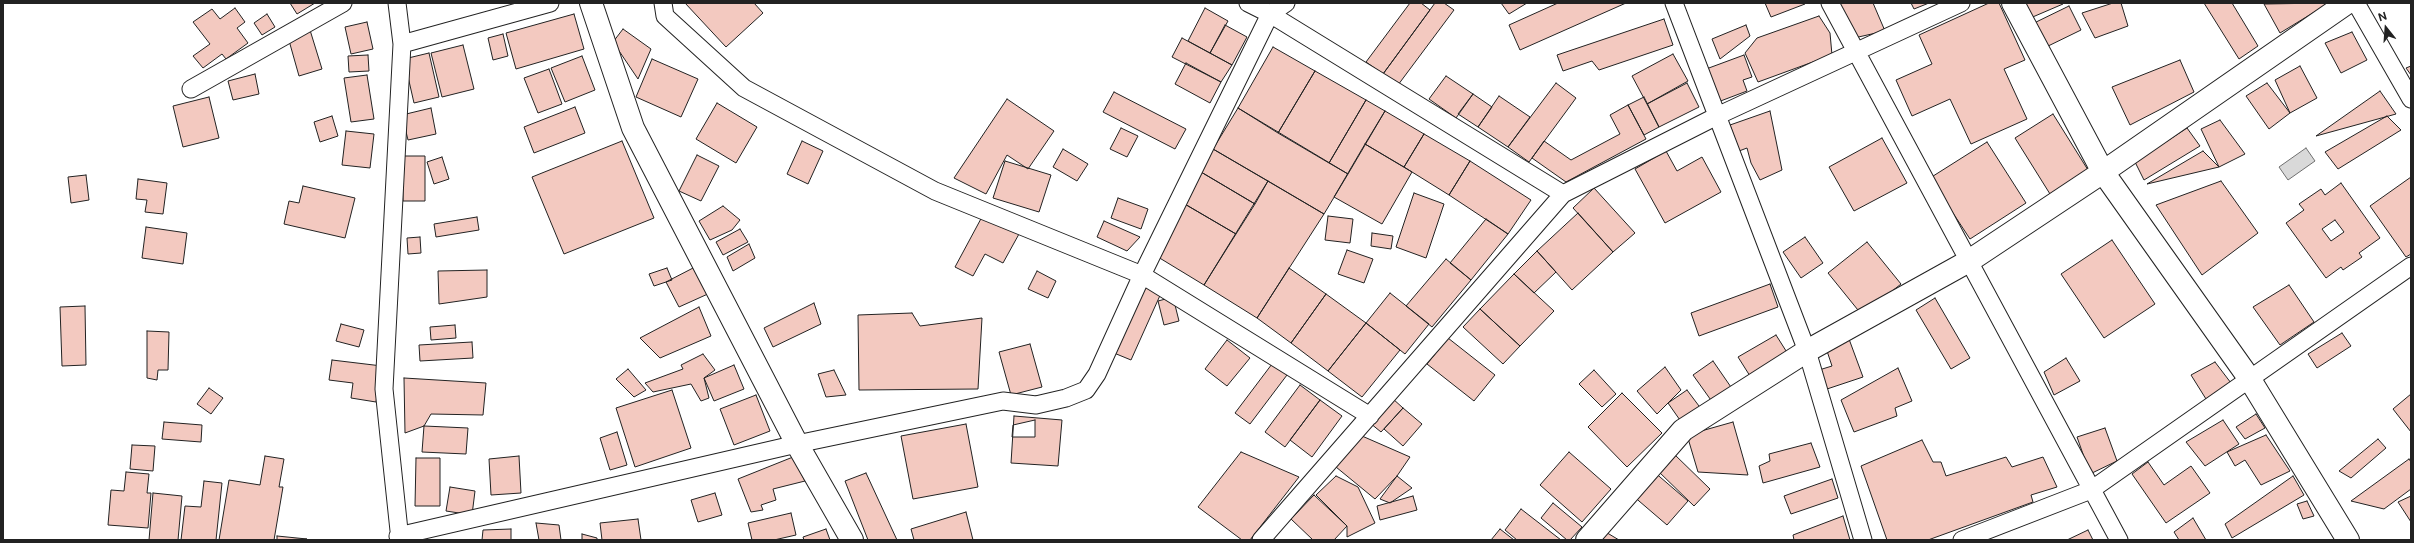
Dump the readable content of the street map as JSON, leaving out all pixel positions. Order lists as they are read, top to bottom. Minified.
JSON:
{"north":"top"}
